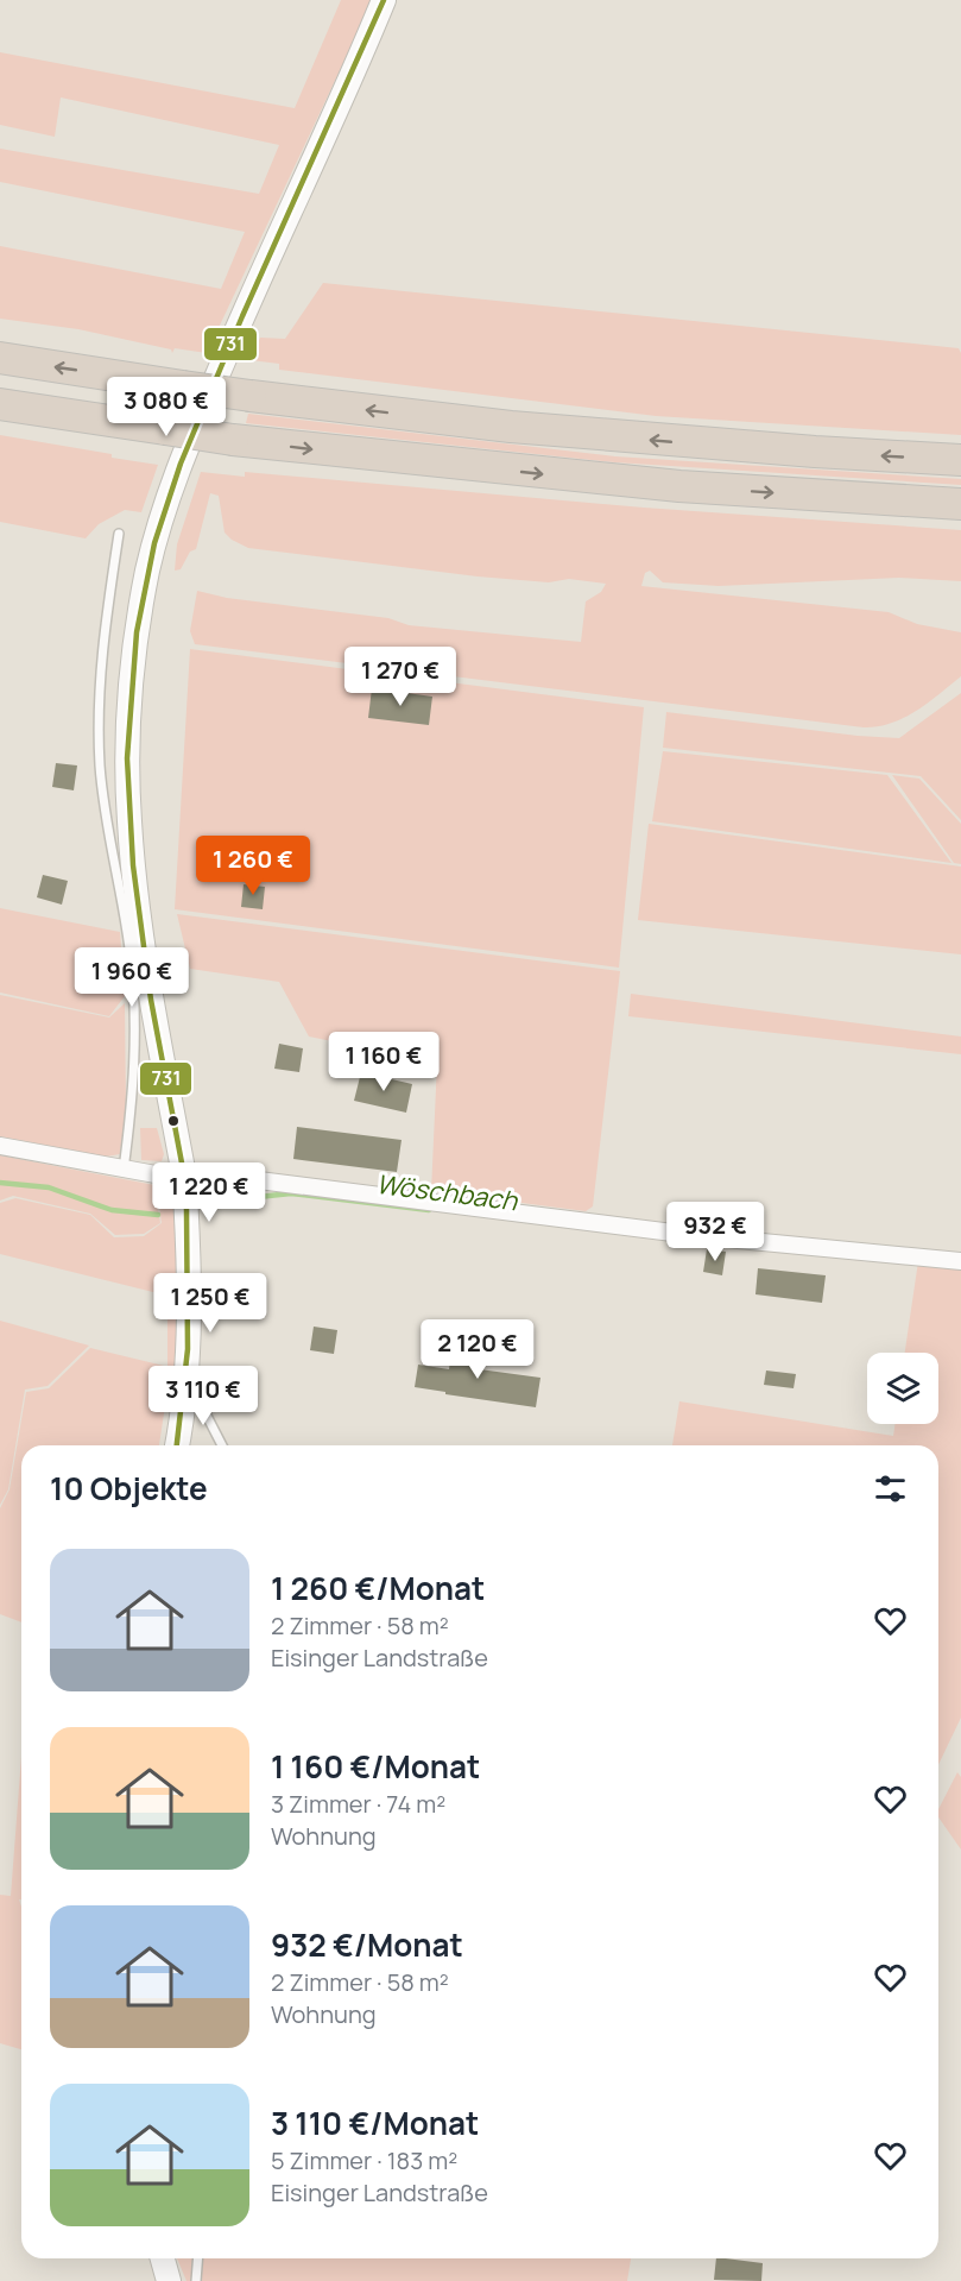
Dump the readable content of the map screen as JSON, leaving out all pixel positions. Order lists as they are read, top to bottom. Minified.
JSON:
{"water":["Wöschbach"],"lines":["transit line 731"],"page":{"price":["3 080 €","1 270 €","1 260 €","1 960 €","1 160 €","1 220 €","932 €","1 250 €","2 120 €","3 110 €"],"heading":"10 Objekte","list":[{"name":"1 260 €/Monat","note":"2 Zimmer · 58 m² · Eisinger Landstraße"},{"name":"1 160 €/Monat","note":"3 Zimmer · 74 m² · Wohnung"},{"name":"932 €/Monat","note":"2 Zimmer · 58 m² · Wohnung"},{"name":"3 110 €/Monat","note":"5 Zimmer · 183 m² · Eisinger Landstraße"}]}}
